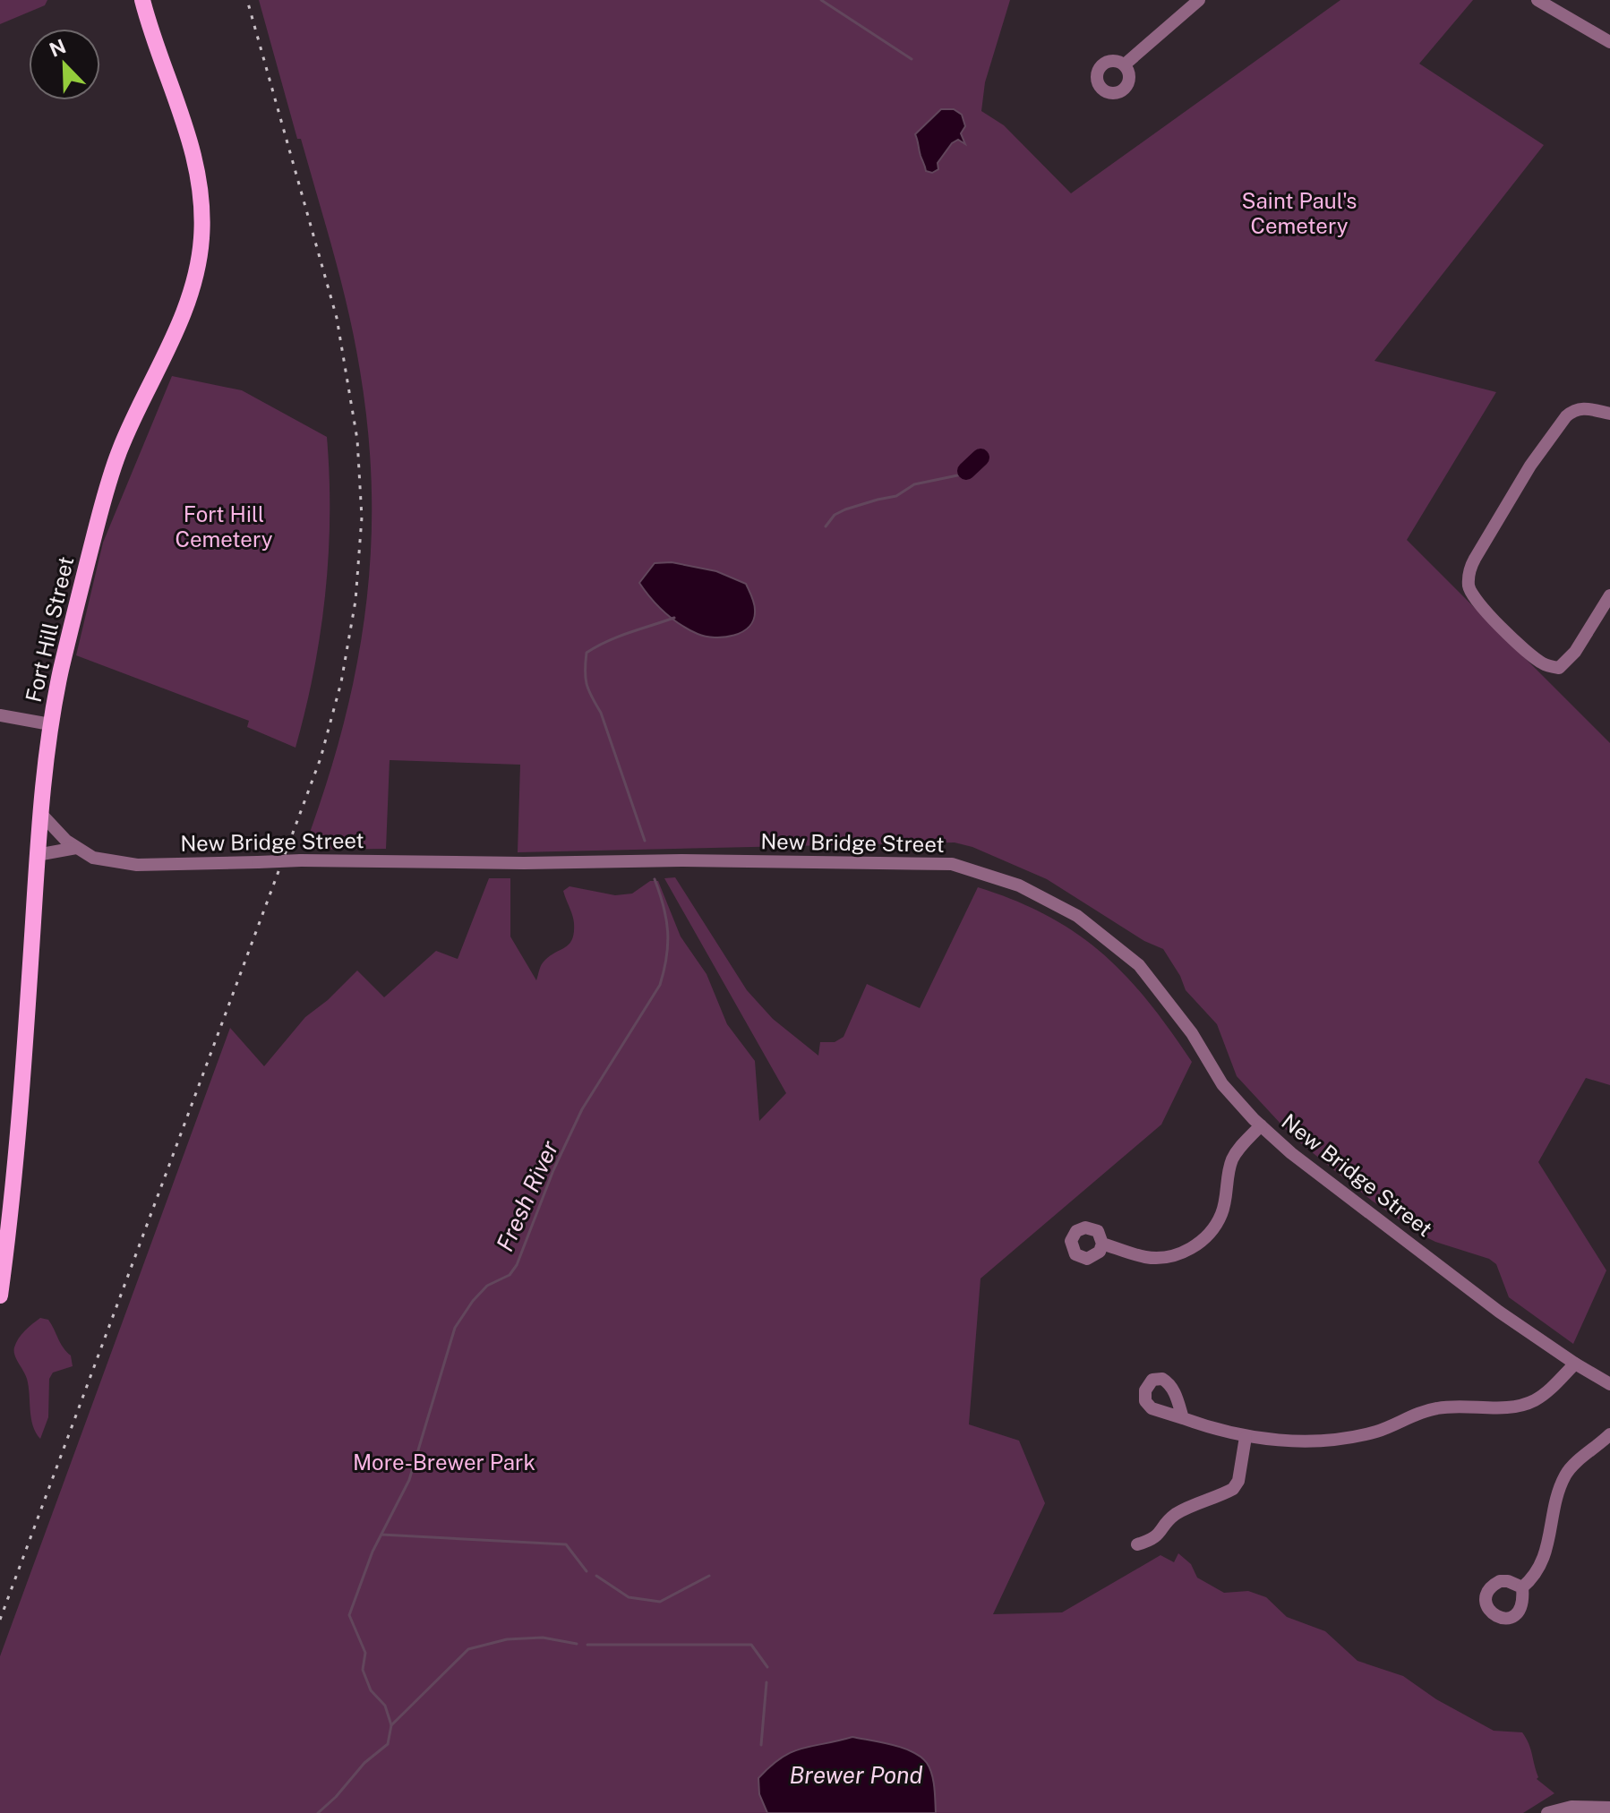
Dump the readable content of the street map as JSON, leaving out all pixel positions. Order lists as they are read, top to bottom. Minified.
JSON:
{"streets":{"main road":["Fort Hill Street"],"street":["New Bridge Street"]},"crossings":[["Fort Hill Street","New Bridge Street"]],"water":["Fresh River","Brewer Pond"],"parks":["Saint Paul's Cemetery","Fort Hill Cemetery","More-Brewer Park"],"north":"top left"}
